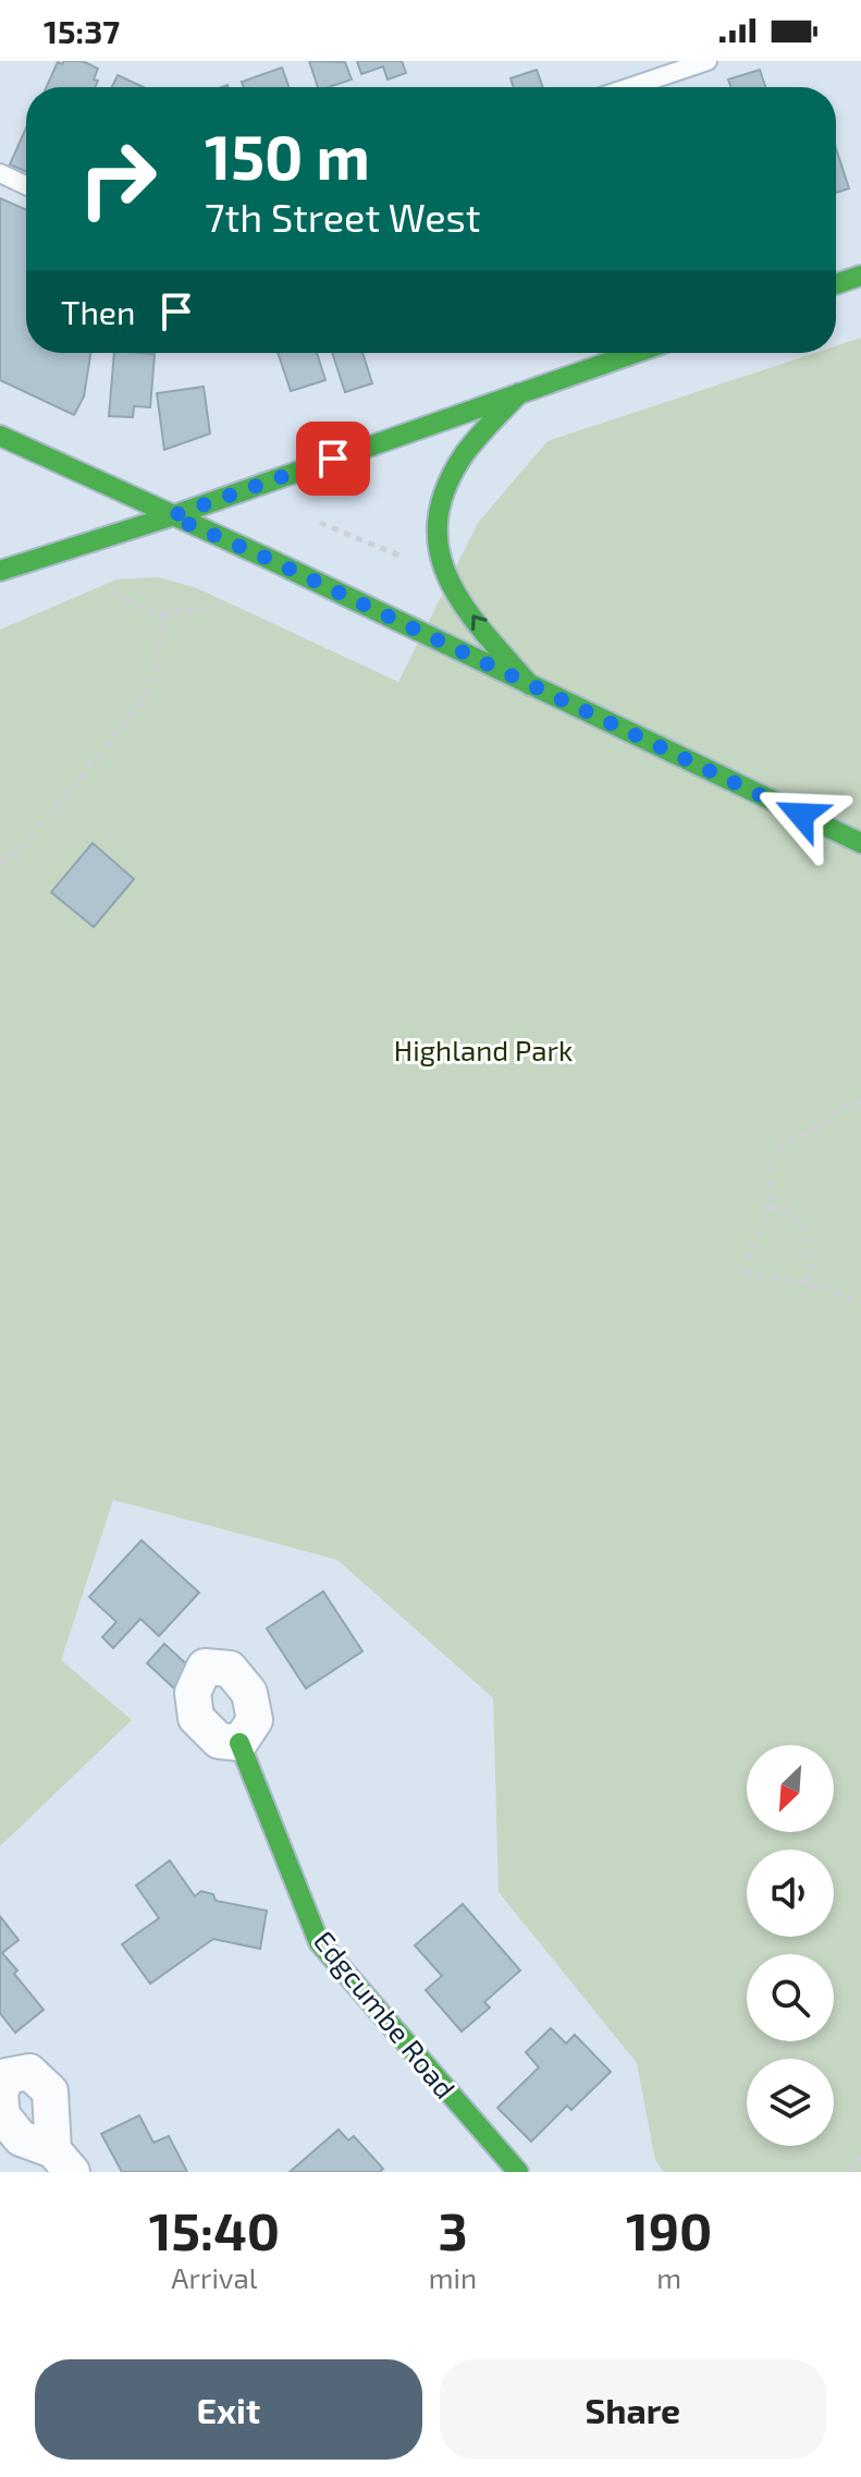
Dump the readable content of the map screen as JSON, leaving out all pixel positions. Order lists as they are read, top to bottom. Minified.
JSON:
{"streets":{"main road":["Edgcumbe Road"]},"parks":["Highland Park"],"north":"bottom left","page":{"status":"15:37","turn":["150 m","7th Street West"],"then":"Then","eta":["15:40","Arrival","3","min","190","m"],"buttons":["Exit","Share"]}}
